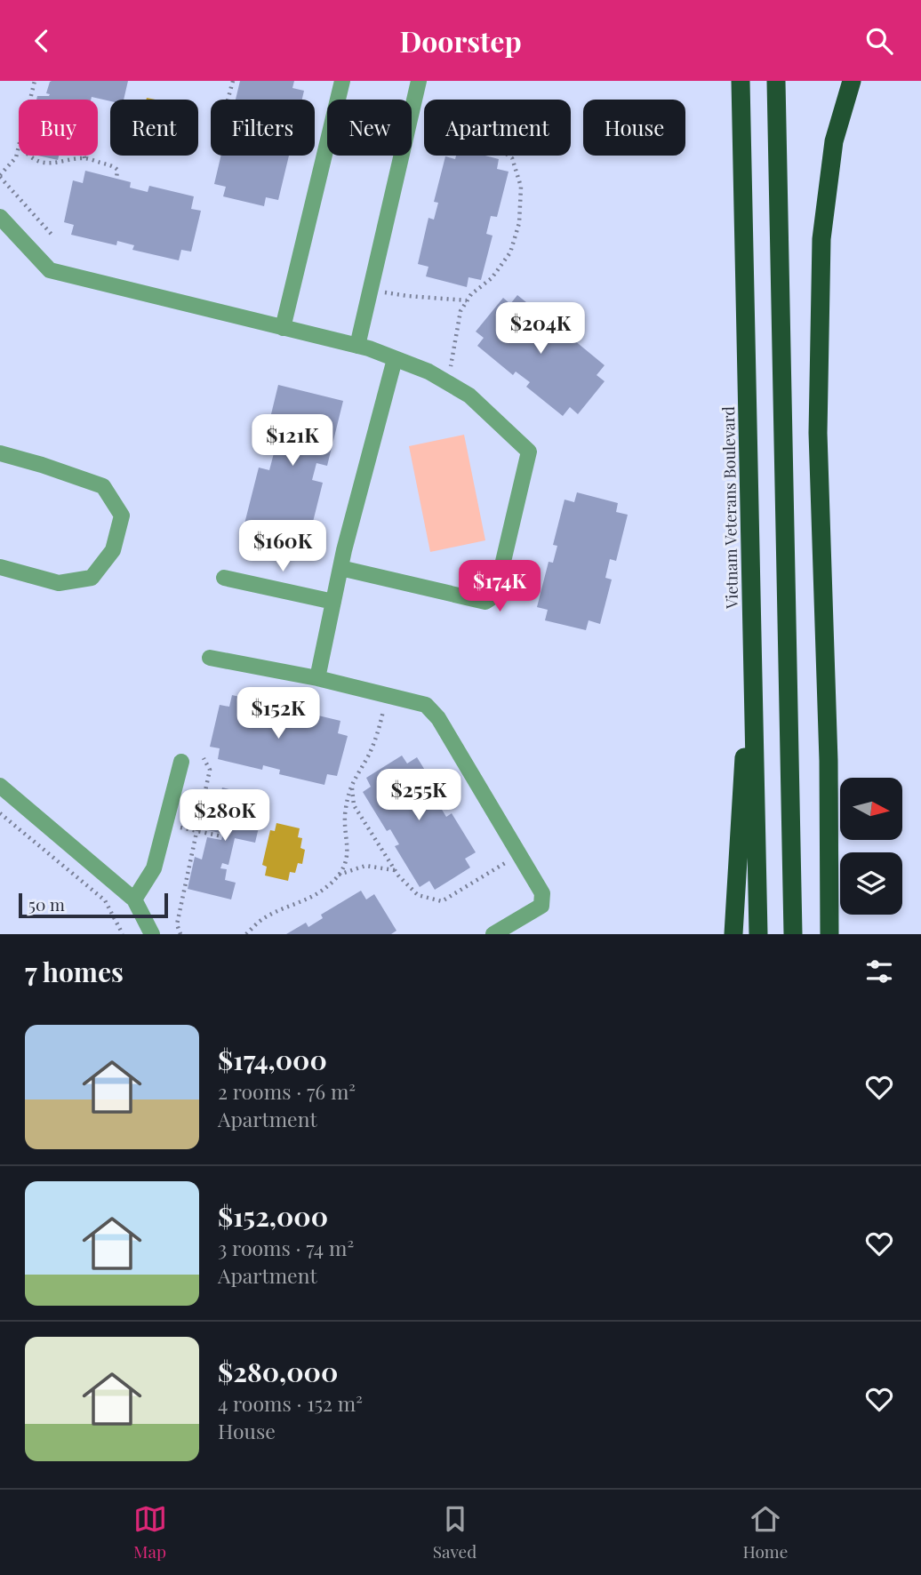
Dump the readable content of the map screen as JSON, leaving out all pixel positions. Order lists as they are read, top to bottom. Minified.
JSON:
{"streets":{"highway":["Vietnam Veterans Boulevard"]},"scale_bar":"50 m","north":"right","page":{"header":"Doorstep","chip":["Buy","Rent","Filters","New","Apartment","House"],"price":["$204K","$121K","$160K","$174K","$152K","$255K","$280K"],"scale":"50 m","heading":"7 homes","list":[{"name":"$174,000","note":"2 rooms · 76 m² · Apartment"},{"name":"$152,000","note":"3 rooms · 74 m² · Apartment"},{"name":"$280,000","note":"4 rooms · 152 m² · House"}],"tabs":["Map","Saved","Home"]}}
